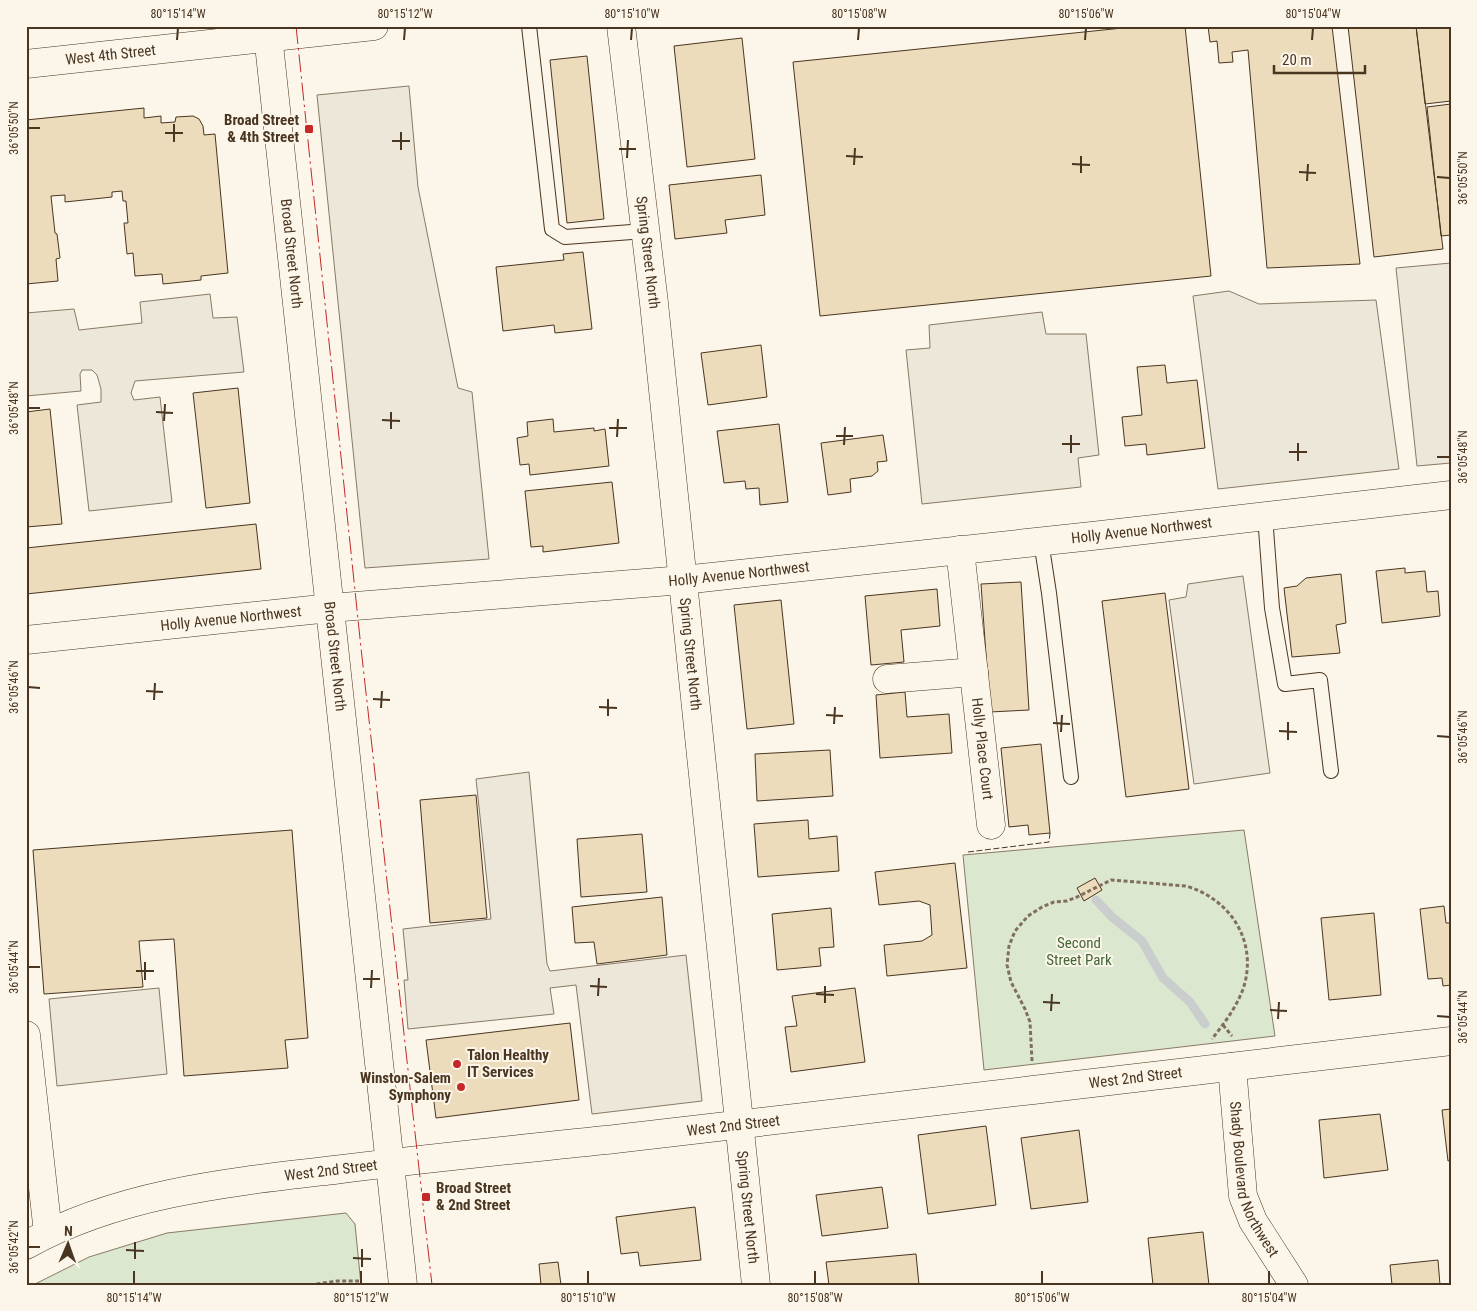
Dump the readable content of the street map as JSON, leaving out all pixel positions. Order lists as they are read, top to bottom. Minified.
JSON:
{"streets":{"street":["West 4th Street","Broad Street North","Spring Street North","Holly Avenue Northwest","Holly Place Court","West 2nd Street","Shady Boulevard Northwest"]},"crossings":[["West 4th Street","Broad Street North"],["Broad Street North","Holly Avenue Northwest"],["Broad Street North","West 2nd Street"],["Spring Street North","Holly Avenue Northwest"],["Spring Street North","West 2nd Street"],["Holly Avenue Northwest","Holly Place Court"],["West 2nd Street","Shady Boulevard Northwest"]],"parks":["Second Street Park"],"places":{"transit":["Broad Street & 4th Street","Broad Street & 2nd Street"],"other":["Talon Healthy IT Services","Winston-Salem Symphony"]},"scale_bar":"20 m","north":"top","coordinates":["80°15'14\"W","80°15'12\"W","80°15'10\"W","80°15'08\"W","80°15'06\"W","80°15'04\"W","36°05'50\"N","36°05'48\"N","36°05'46\"N","36°05'44\"N","36°05'42\"N"]}
